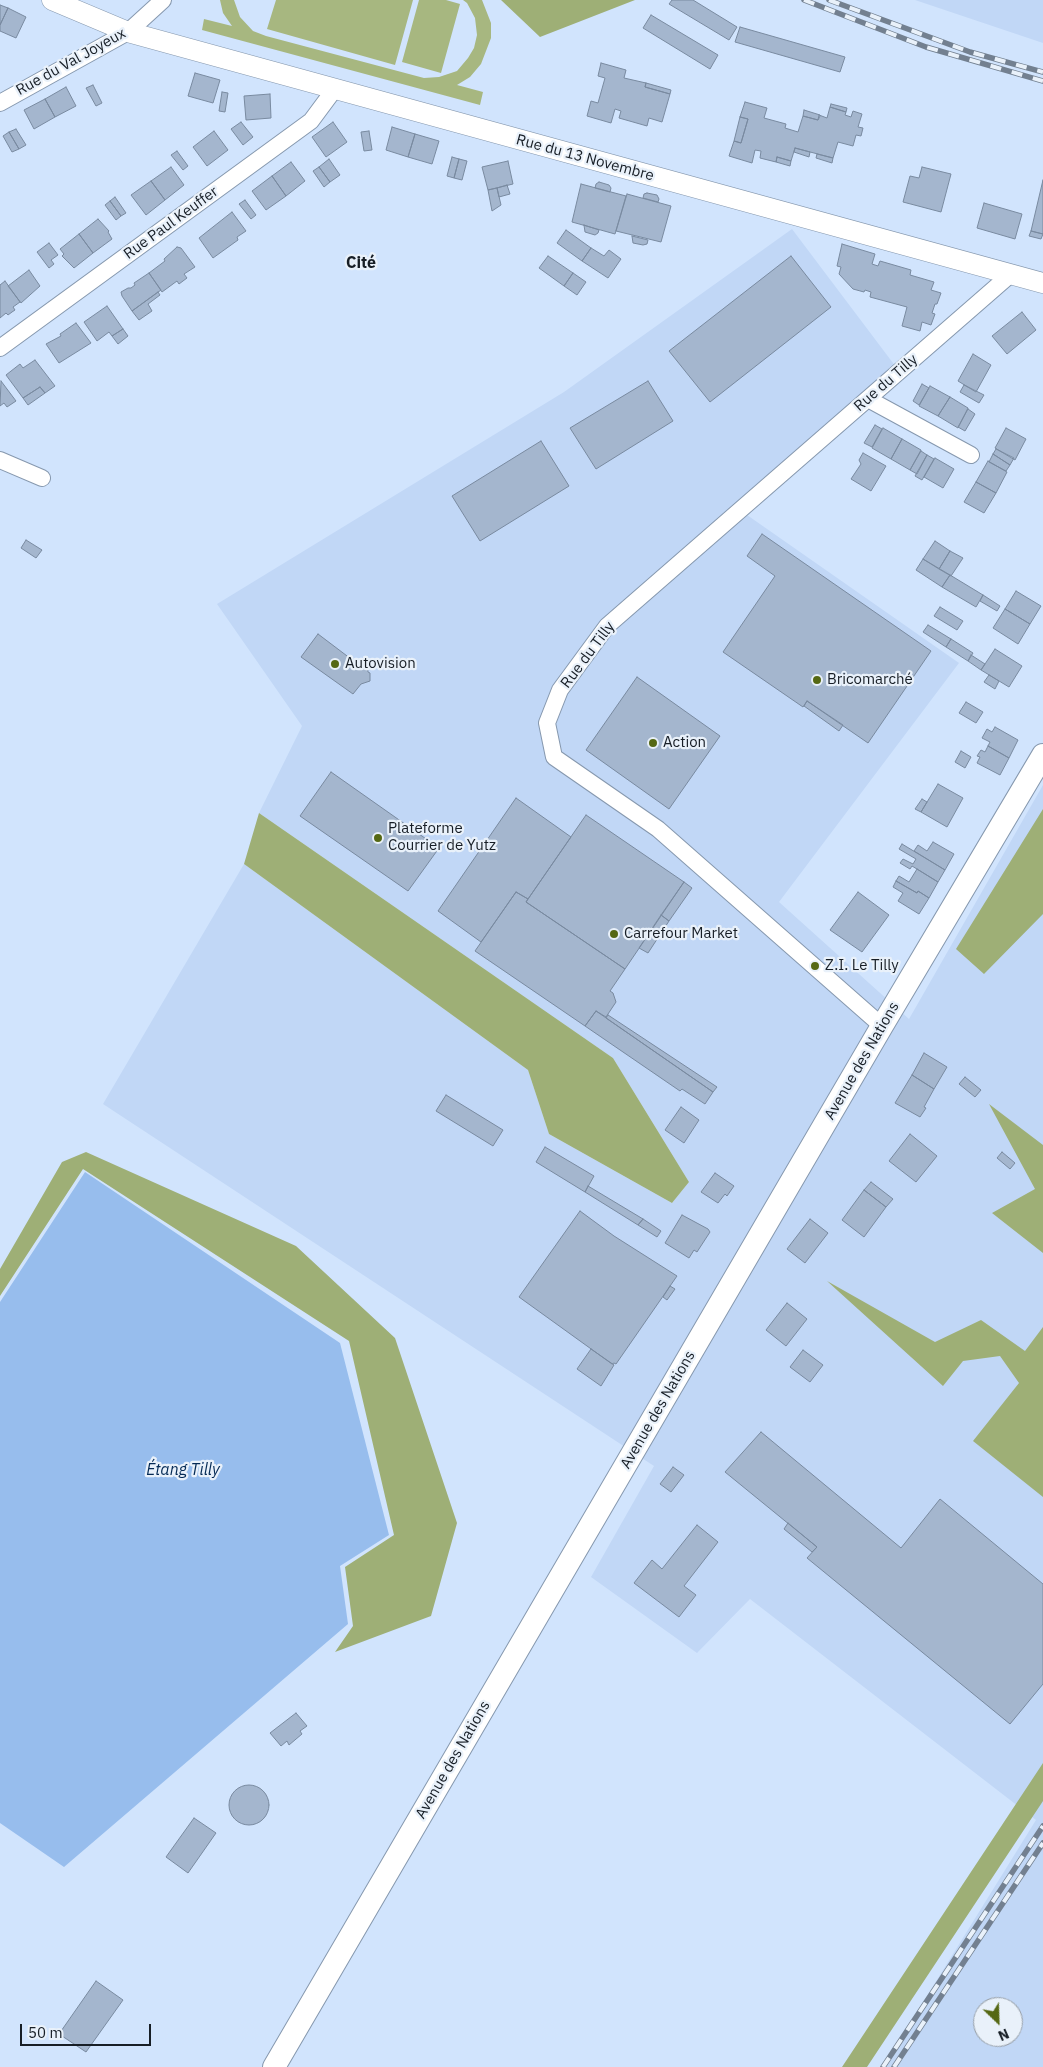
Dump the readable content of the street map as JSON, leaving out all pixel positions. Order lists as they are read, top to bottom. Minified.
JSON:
{"streets":{"main road":["Avenue des Nations"],"street":["Rue du Val Joyeux","Rue du 13 Novembre","Rue Paul Keuffer","Rue du Tilly"]},"crossings":[["Rue du Val Joyeux","Rue du 13 Novembre"],["Rue du 13 Novembre","Rue Paul Keuffer"],["Rue du 13 Novembre","Rue du Tilly"],["Rue du Tilly","Avenue des Nations"]],"districts":["Cité"],"water":["Étang Tilly"],"places":["Autovision","Bricomarché","Action","Plateforme Courrier de Yutz","Carrefour Market","Z.I. Le Tilly"],"scale_bar":"50 m","north":"bottom right"}
